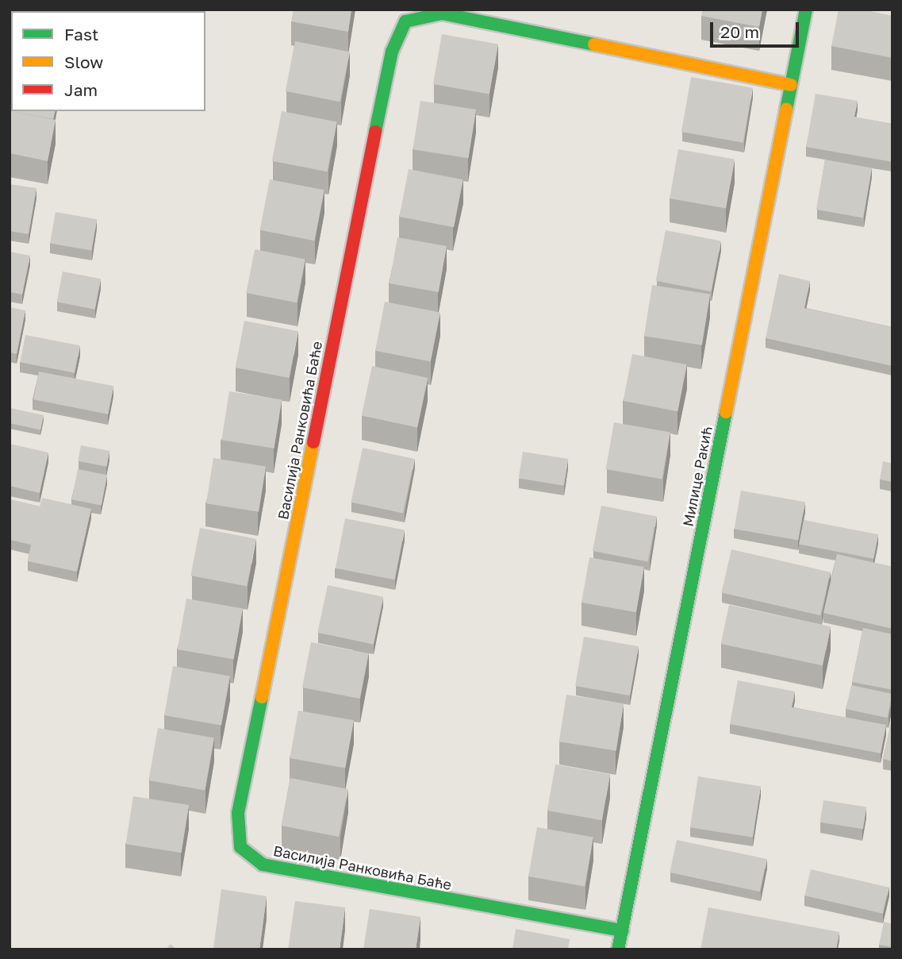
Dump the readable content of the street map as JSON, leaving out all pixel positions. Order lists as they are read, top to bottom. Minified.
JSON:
{"streets":{"street":["Василија Ранковића Баће","Милице Ракић"]},"crossings":[["Василија Ранковића Баће","Милице Ракић"]],"legend":["Fast","Slow","Jam"],"scale_bar":"20 m"}
